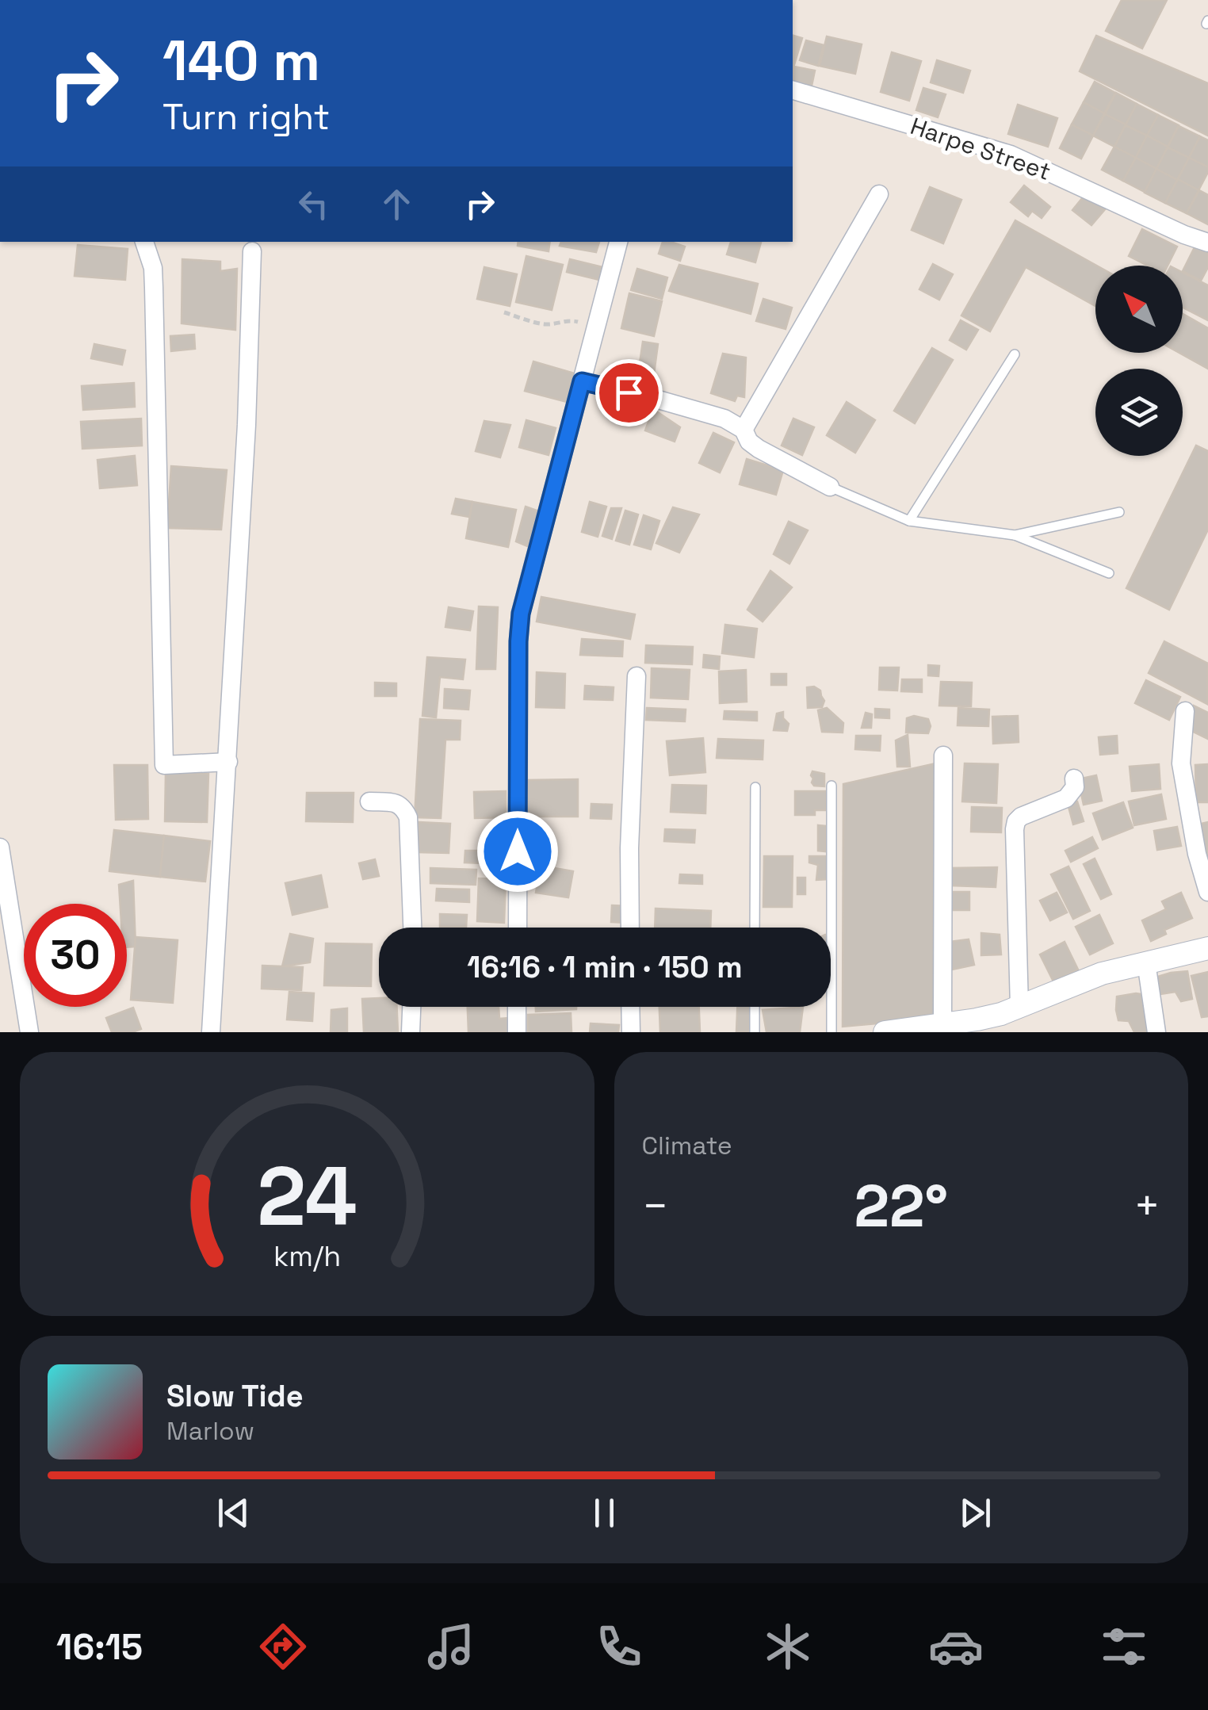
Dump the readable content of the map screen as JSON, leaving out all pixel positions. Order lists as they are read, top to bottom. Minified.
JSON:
{"streets":{"street":["Harpe Street"]},"north":"top left","page":{"turn":["140 m","Turn right"],"limit":"30","trip":"16:16 · 1 min · 150 m","tile":"Climate","heat":["−","22°","+"],"song":["Slow Tide","Marlow"],"tabs":"16:15","gauge":["24","km/h"]}}
